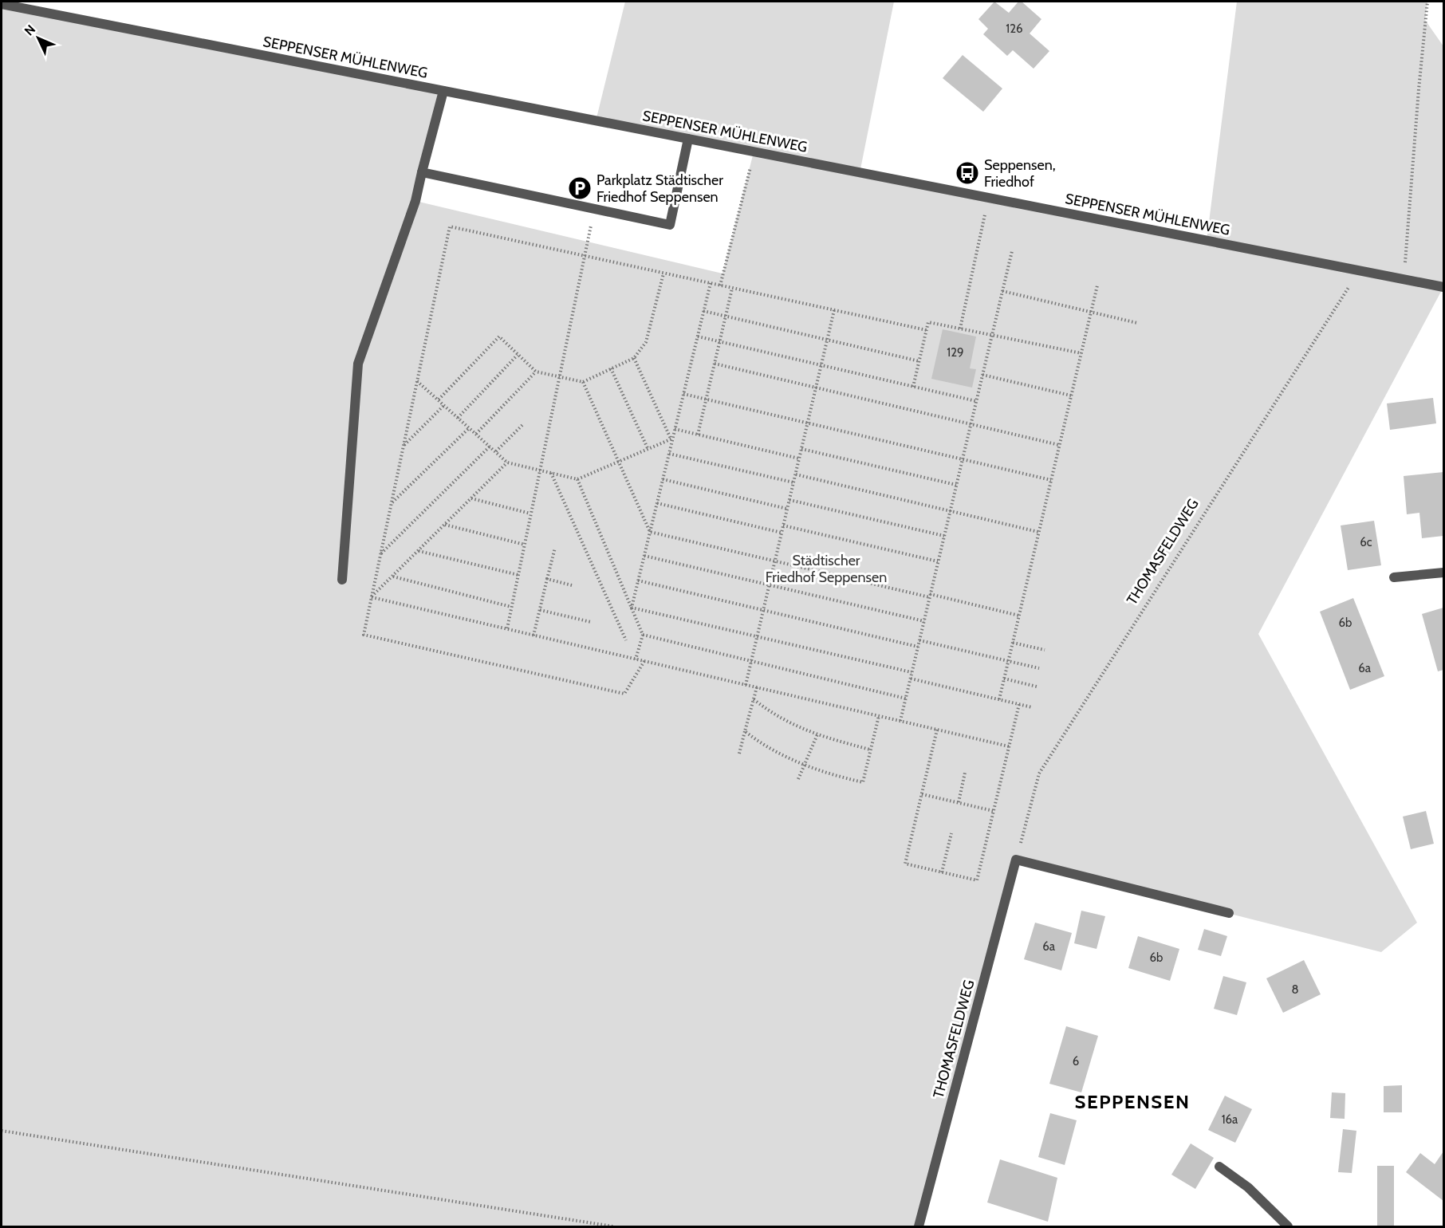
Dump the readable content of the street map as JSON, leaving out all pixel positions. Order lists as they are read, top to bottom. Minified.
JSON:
{"streets":{"street":["SEPPENSER MÜHLENWEG","THOMASFELDWEG"]},"crossings":[["SEPPENSER MÜHLENWEG","THOMASFELDWEG"]],"districts":["SEPPENSEN"],"parks":["Städtischer Friedhof Seppensen"],"places":{"bus stop":["Seppensen, Friedhof"],"parking":["Parkplatz Städtischer Friedhof Seppensen"]},"house_numbers":["126","129","6c","6b","6a","6a","6b","8","6","16a"],"north":"top left"}
